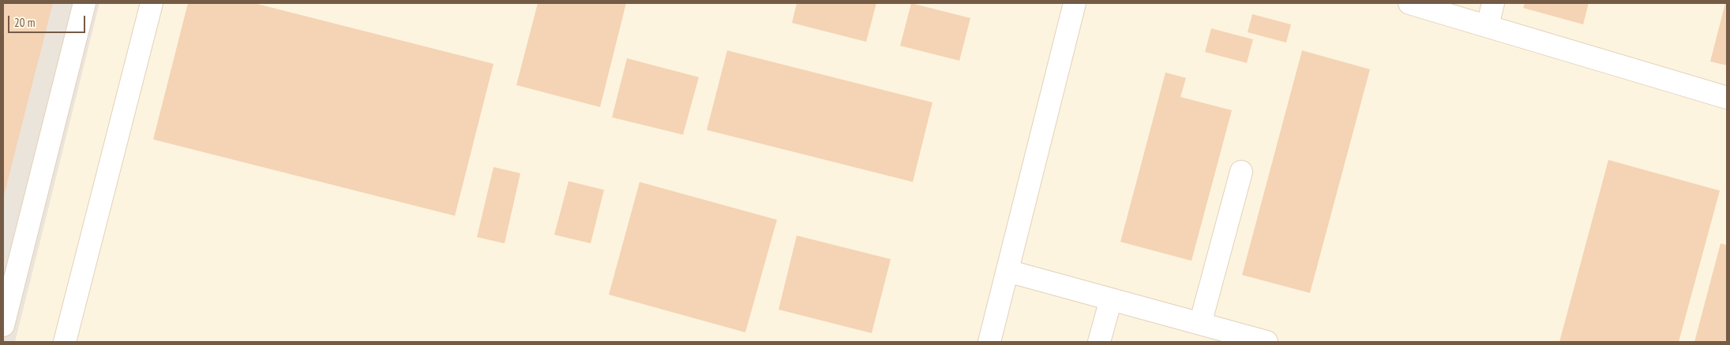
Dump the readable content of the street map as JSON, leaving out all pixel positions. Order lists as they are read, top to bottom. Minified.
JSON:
{"scale_bar":"20 m"}
